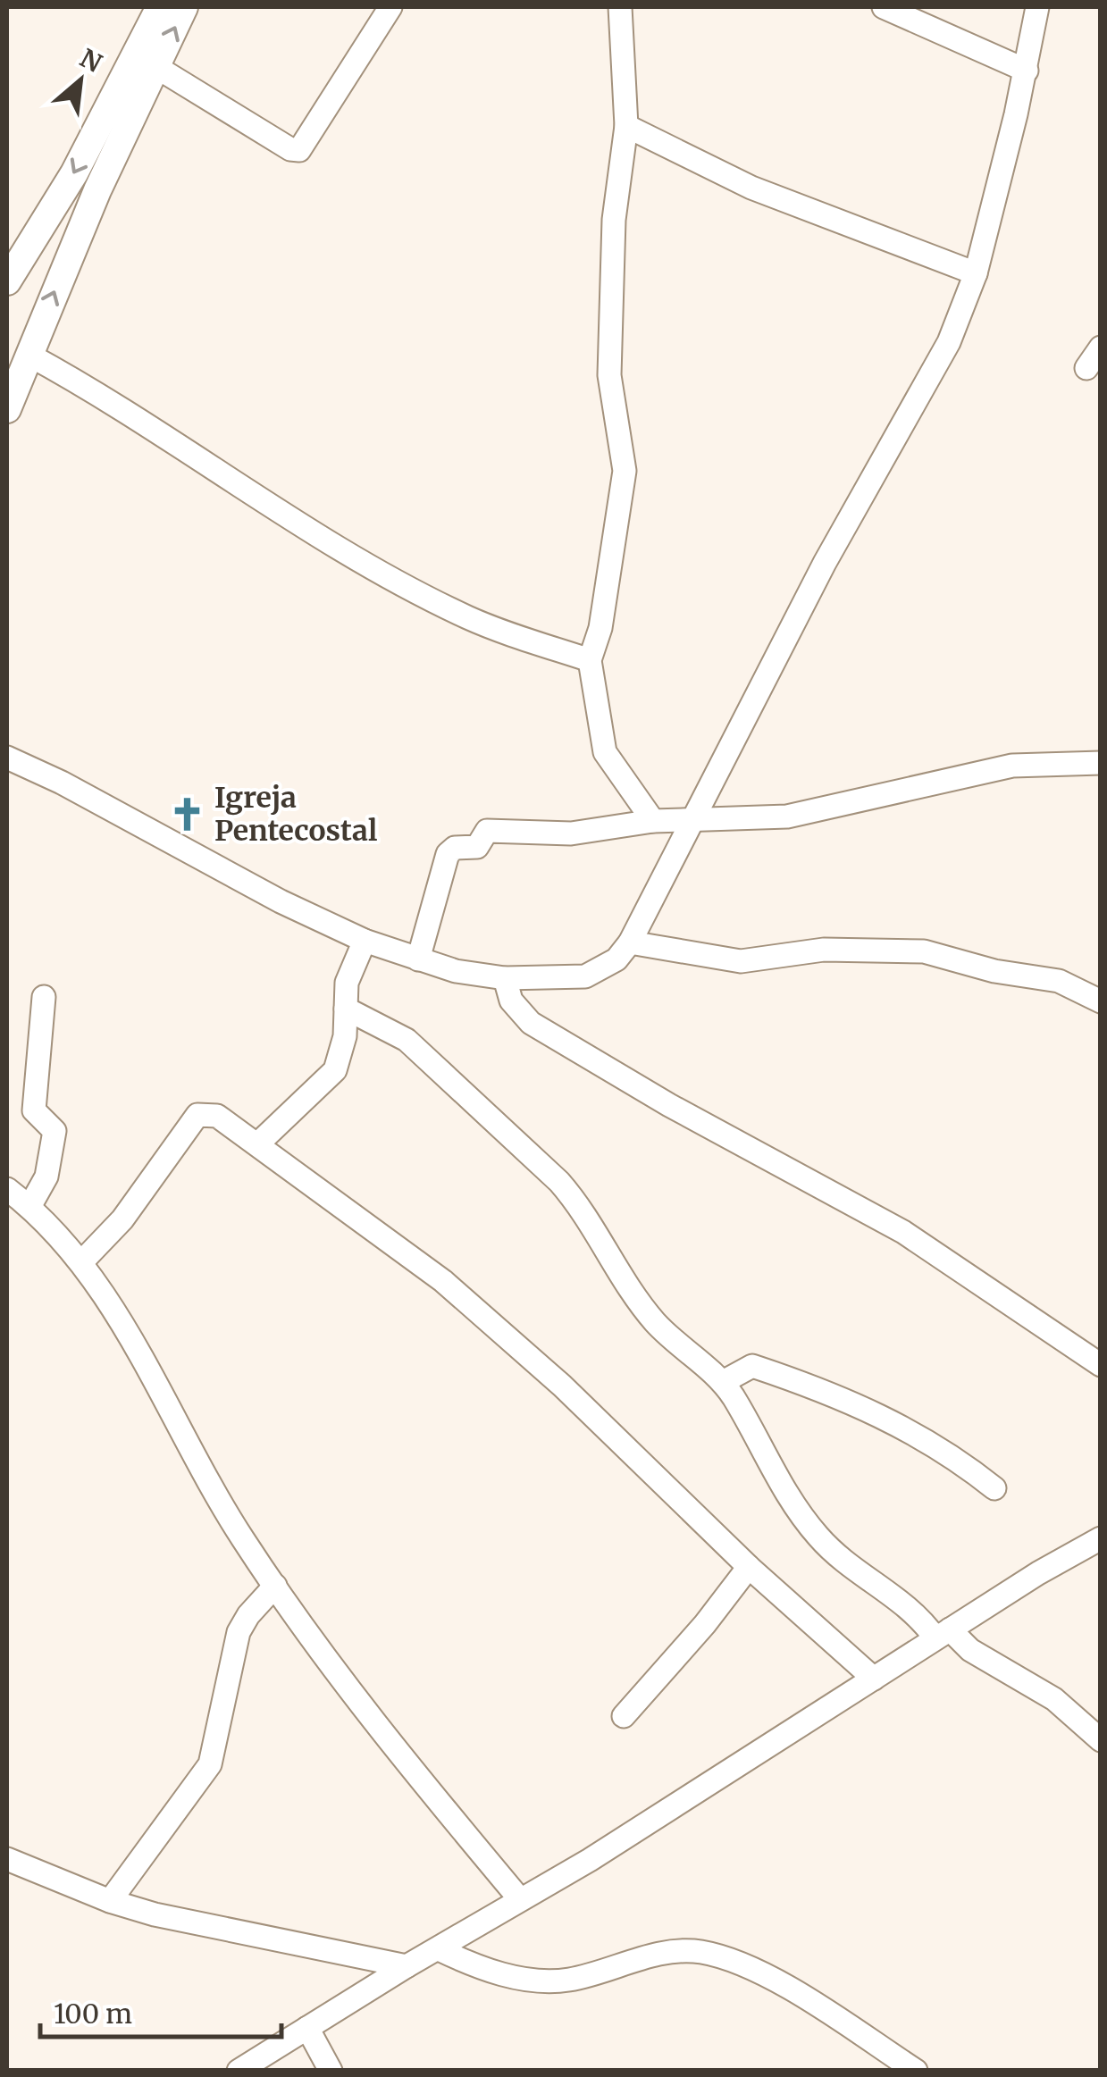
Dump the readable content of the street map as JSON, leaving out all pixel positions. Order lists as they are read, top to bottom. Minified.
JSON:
{"places":{"church":["Igreja Pentecostal"]},"scale_bar":"100 m","north":"top right"}
